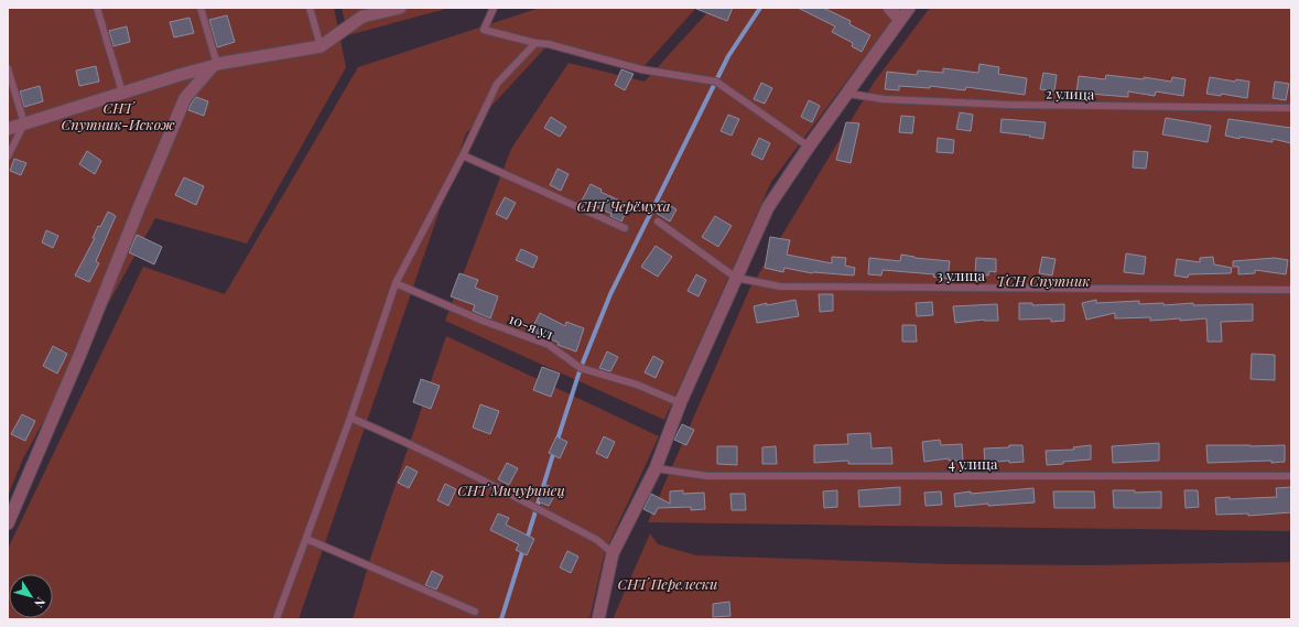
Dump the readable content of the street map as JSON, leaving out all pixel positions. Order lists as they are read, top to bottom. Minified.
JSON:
{"streets":{"lane":["2 улица","3 улица","10-я ул","4 улица"]},"parks":["СНТ Спутник-Искож","СНТ Черёмуха","ТСН Спутник","СНТ Мичуринец","СНТ Перелески"],"north":"bottom right"}
